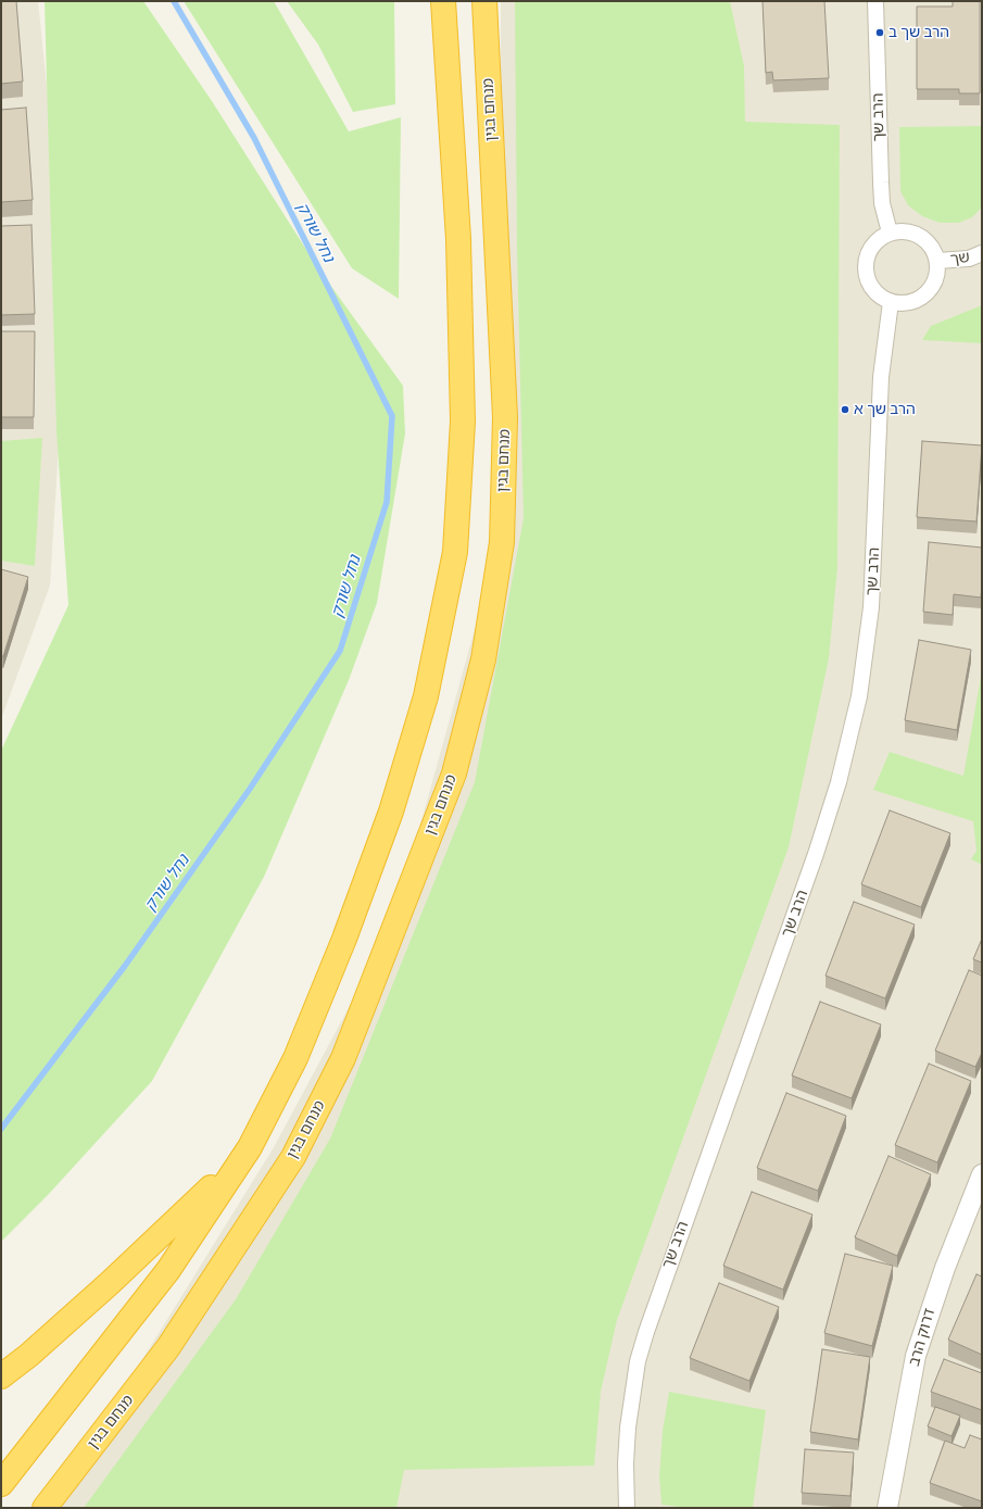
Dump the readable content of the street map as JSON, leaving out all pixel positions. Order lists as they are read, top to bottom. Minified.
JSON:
{"streets":{"highway":["מנחם בגין"],"street":["הרב שך","שך","דרוק הרב"]},"crossings":[["הרב שך","שך"]],"water":["נחל שורק"],"places":["הרב שך ב","הרב שך א"]}
